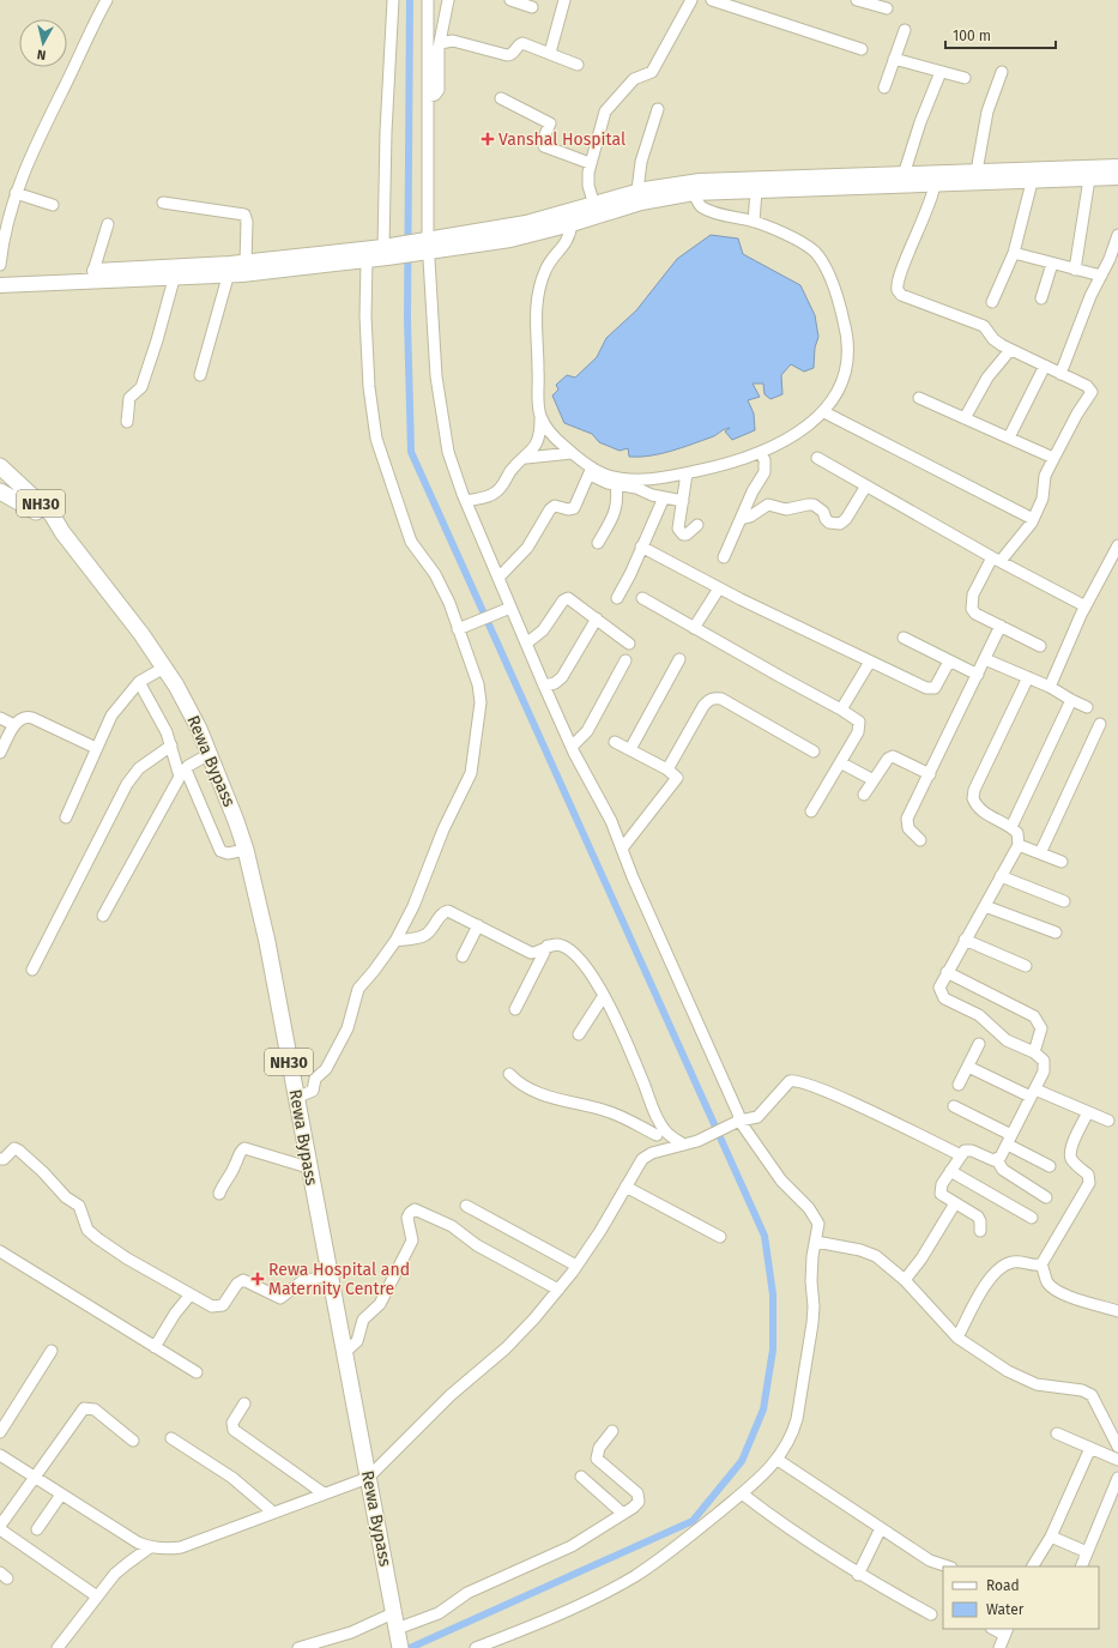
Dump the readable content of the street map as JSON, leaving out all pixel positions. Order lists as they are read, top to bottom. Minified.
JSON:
{"streets":{"highway":["NH30","Rewa Bypass"]},"places":{"health":["Vanshal Hospital","Rewa Hospital and Maternity Centre"]},"legend":["Road","Water"],"scale_bar":"100 m","north":"bottom"}
